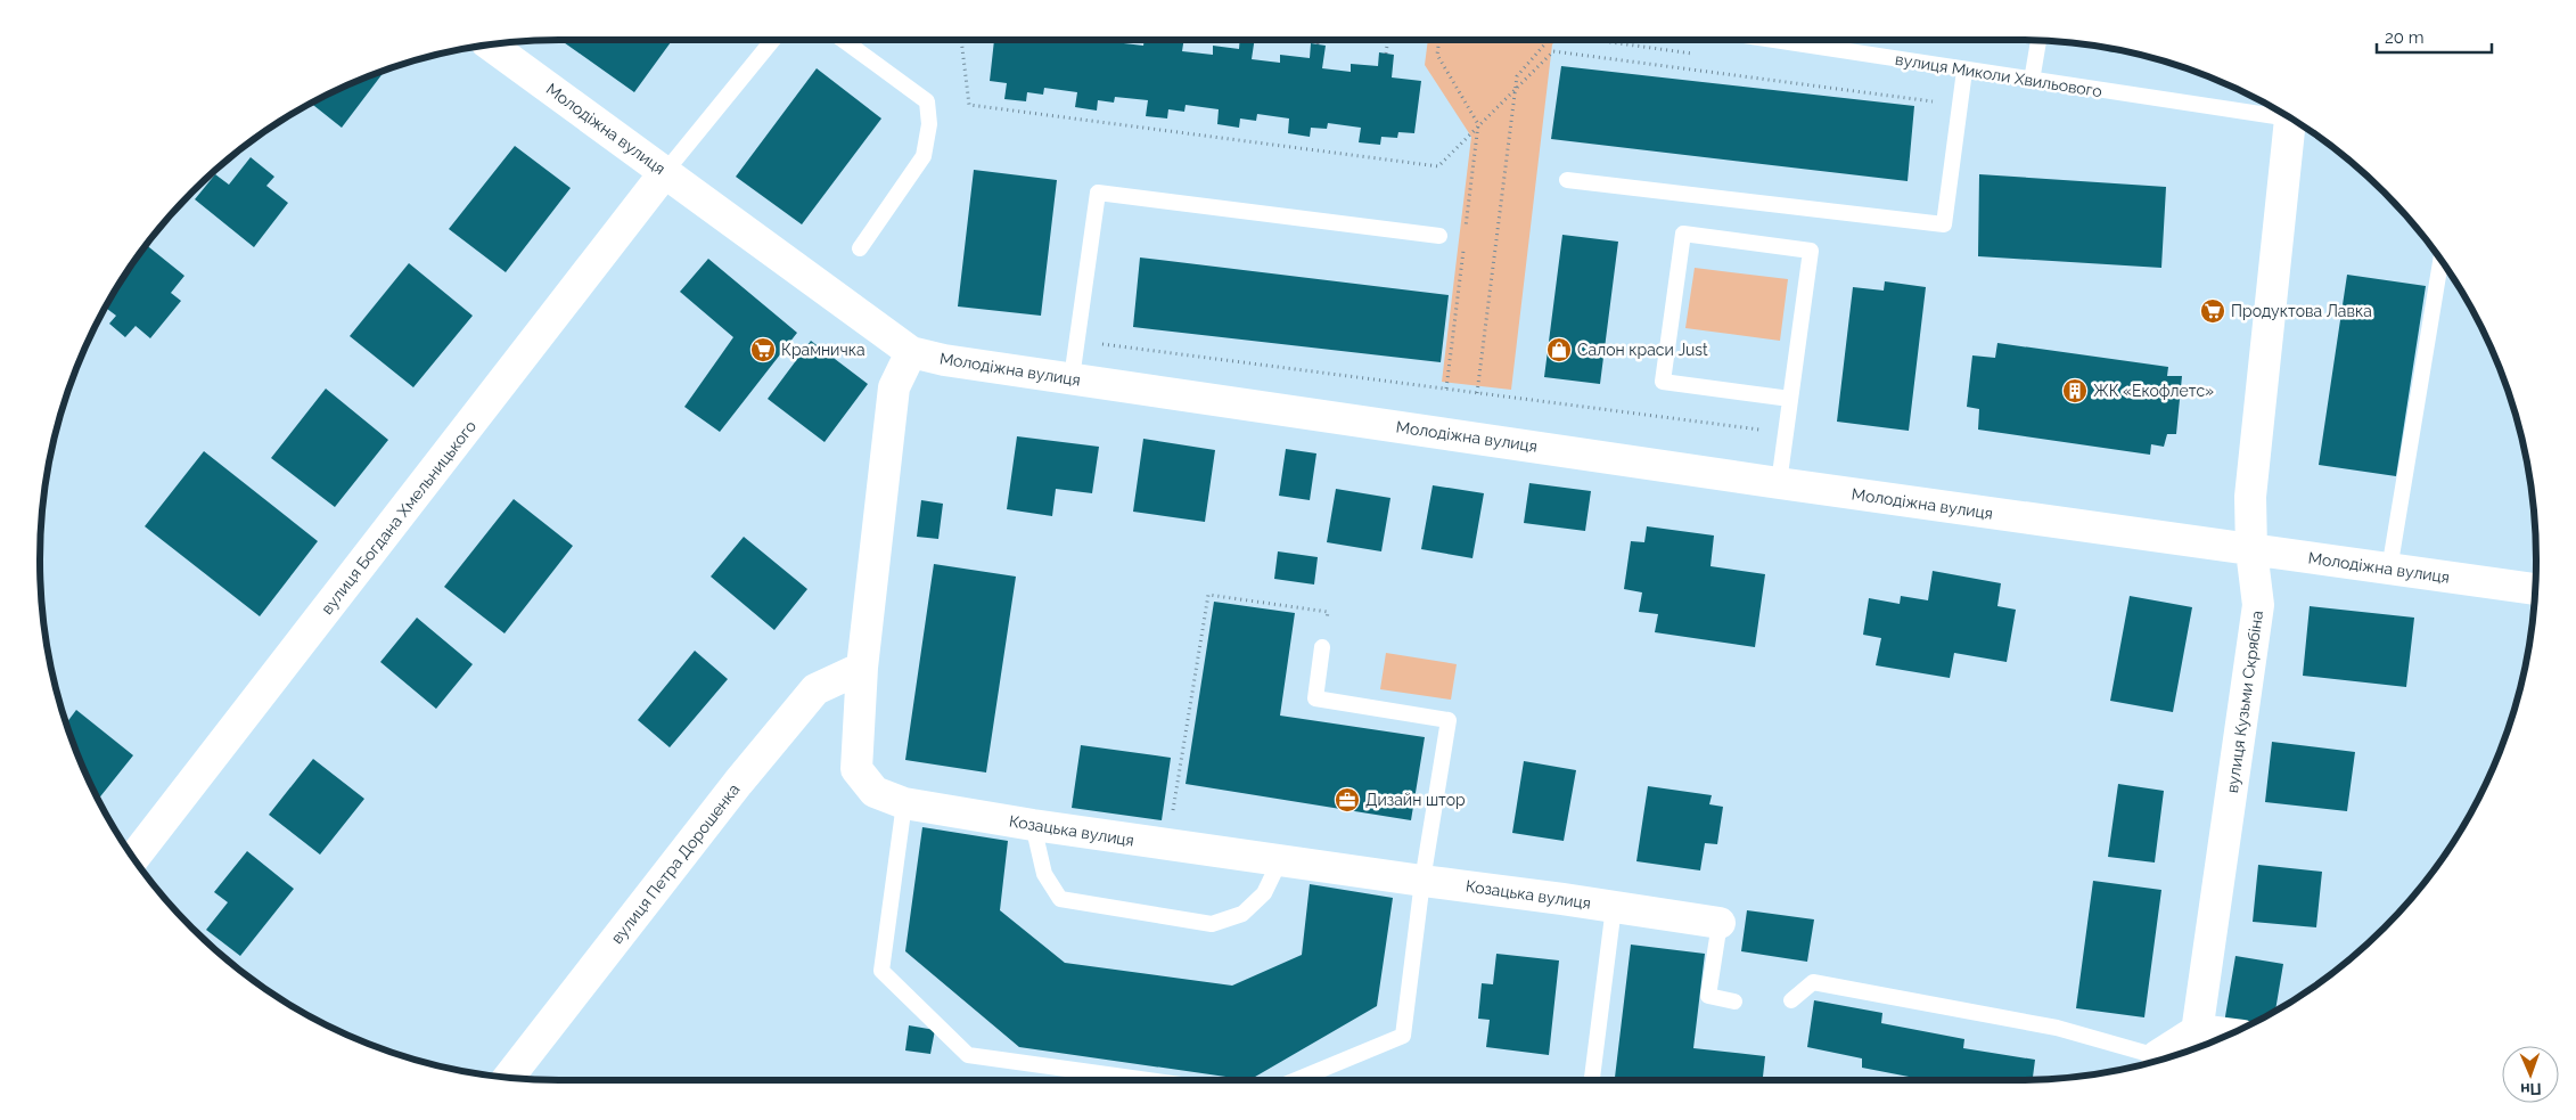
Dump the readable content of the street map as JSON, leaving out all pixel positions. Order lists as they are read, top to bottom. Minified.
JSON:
{"streets":{"street":["Молодіжна вулиця","вулиця Богдана Хмельницького","вулиця Кузьми Скрябіна","Козацька вулиця","вулиця Петра Дорошенка"],"lane":["вулиця Миколи Хвильового"]},"crossings":[["Молодіжна вулиця","вулиця Богдана Хмельницького"],["Молодіжна вулиця","вулиця Кузьми Скрябіна"],["Молодіжна вулиця","Козацька вулиця"],["Козацька вулиця","вулиця Петра Дорошенка"]],"places":{"supermarket":["Продуктова Лавка","Крамничка"],"shop":["Салон краси Just"],"building":["ЖК «Екофлетс»"],"office":["Дизайн штор"]},"scale_bar":"20 m","north":"bottom"}
